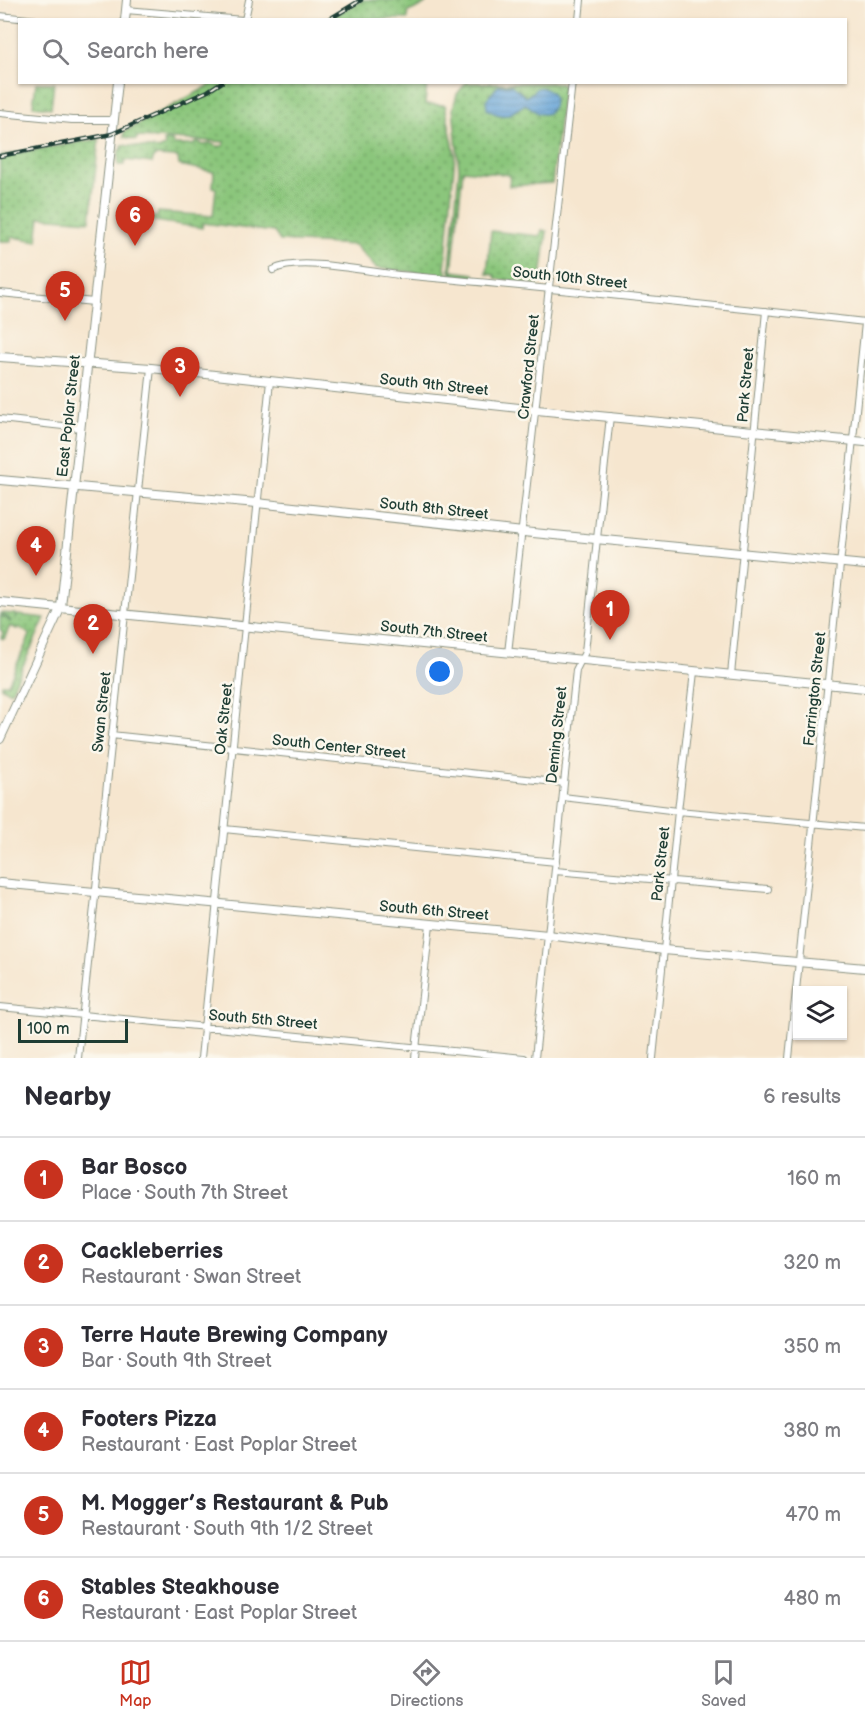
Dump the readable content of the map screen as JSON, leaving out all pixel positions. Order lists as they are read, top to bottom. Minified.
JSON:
{"streets":{"street":["South 10th Street","Crawford Street","South 9th Street","Park Street","East Poplar Street","South 8th Street","South 7th Street","Farrington Street","Swan Street","Oak Street","Deming Street","South Center Street","South 6th Street","South 5th Street"]},"crossings":[["South 10th Street","Crawford Street"],["South 10th Street","Park Street"],["South 10th Street","Farrington Street"],["Crawford Street","South 9th Street"],["Crawford Street","South 8th Street"],["Crawford Street","South 7th Street"],["South 9th Street","Park Street"],["South 9th Street","East Poplar Street"],["South 9th Street","Farrington Street"],["South 9th Street","Swan Street"],["South 9th Street","Oak Street"],["South 9th Street","Deming Street"],["Park Street","South 8th Street"],["Park Street","South 7th Street"],["Park Street","South 6th Street"],["East Poplar Street","South 8th Street"],["East Poplar Street","South 7th Street"],["South 8th Street","Farrington Street"],["South 8th Street","Swan Street"],["South 8th Street","Oak Street"],["South 8th Street","Deming Street"],["South 7th Street","Farrington Street"],["South 7th Street","Swan Street"],["South 7th Street","Oak Street"],["South 7th Street","Deming Street"],["Farrington Street","South 6th Street"],["Swan Street","South Center Street"],["Swan Street","South 6th Street"],["Swan Street","South 5th Street"],["Oak Street","South Center Street"],["Oak Street","South 6th Street"],["Oak Street","South 5th Street"],["Deming Street","South Center Street"],["Deming Street","South 6th Street"]],"scale_bar":"100 m","page":{"search":"Search here","pins":["6","5","3","4","1","2"],"scale":"100 m","heading":["Nearby","6 results"],"list":[{"mark":"1","name":"Bar Bosco","note":"Place · South 7th Street","value":"160 m"},{"mark":"2","name":"Cackleberries","note":"Restaurant · Swan Street","value":"320 m"},{"mark":"3","name":"Terre Haute Brewing Company","note":"Bar · South 9th Street","value":"350 m"},{"mark":"4","name":"Footers Pizza","note":"Restaurant · East Poplar Street","value":"380 m"},{"mark":"5","name":"M. Mogger’s Restaurant & Pub","note":"Restaurant · South 9th 1/2 Street","value":"470 m"},{"mark":"6","name":"Stables Steakhouse","note":"Restaurant · East Poplar Street","value":"480 m"}],"nav":["Map","Directions","Saved"]}}
